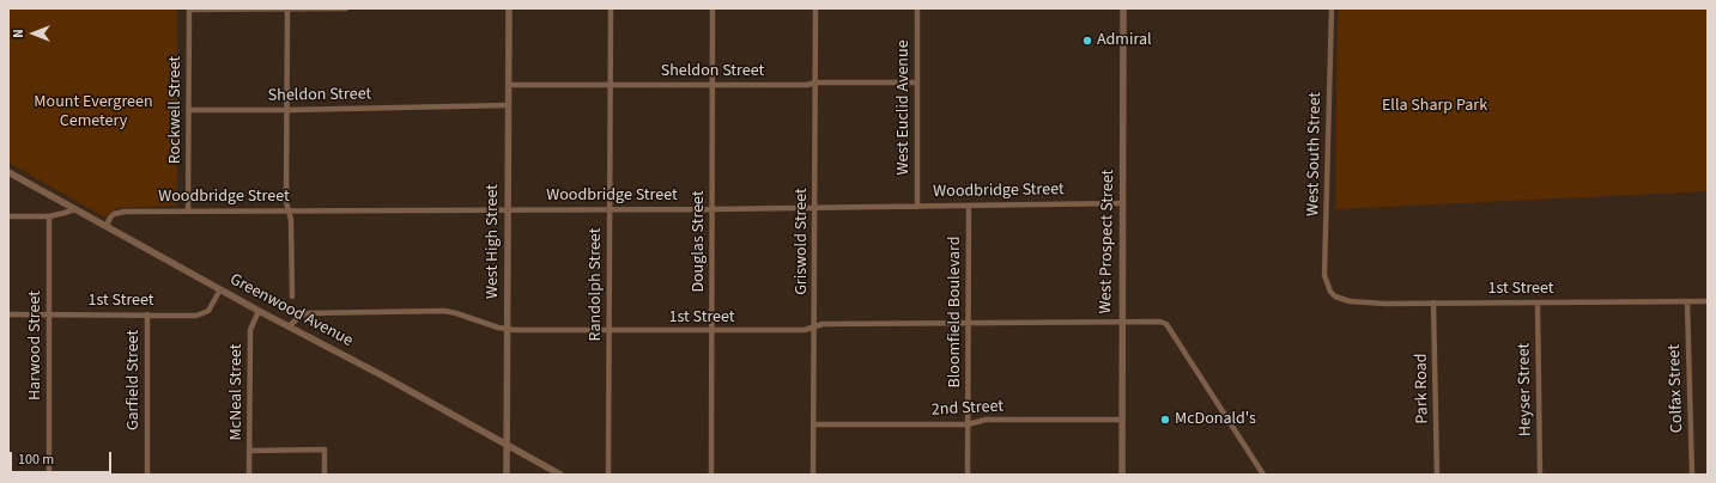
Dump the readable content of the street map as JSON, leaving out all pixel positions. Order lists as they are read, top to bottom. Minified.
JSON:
{"streets":{"street":["Sheldon Street","West Euclid Avenue","Rockwell Street","West South Street","Woodbridge Street","West High Street","Douglas Street","Griswold Street","West Prospect Street","Randolph Street","1st Street","Greenwood Avenue","Bloomfield Boulevard","Harwood Street","Garfield Street","Park Road","Colfax Street","Heyser Street","McNeal Street","2nd Street"]},"crossings":[["Sheldon Street","West Euclid Avenue"],["Sheldon Street","Rockwell Street"],["Sheldon Street","West High Street"],["Sheldon Street","Douglas Street"],["Sheldon Street","Griswold Street"],["Sheldon Street","Randolph Street"],["West Euclid Avenue","Woodbridge Street"],["Rockwell Street","Woodbridge Street"],["West South Street","1st Street"],["Woodbridge Street","West High Street"],["Woodbridge Street","Douglas Street"],["Woodbridge Street","Griswold Street"],["Woodbridge Street","West Prospect Street"],["Woodbridge Street","Randolph Street"],["Woodbridge Street","Greenwood Avenue"],["Woodbridge Street","Bloomfield Boulevard"],["West High Street","1st Street"],["West High Street","Greenwood Avenue"],["Douglas Street","1st Street"],["Griswold Street","1st Street"],["Griswold Street","2nd Street"],["West Prospect Street","1st Street"],["West Prospect Street","2nd Street"],["Randolph Street","1st Street"],["1st Street","Greenwood Avenue"],["1st Street","Bloomfield Boulevard"],["1st Street","Harwood Street"],["1st Street","Garfield Street"],["1st Street","Park Road"],["1st Street","Colfax Street"],["1st Street","Heyser Street"],["Greenwood Avenue","McNeal Street"],["Bloomfield Boulevard","2nd Street"]],"parks":["Mount Evergreen Cemetery","Ella Sharp Park"],"places":["Admiral","McDonald's"],"scale_bar":"100 m","north":"left"}
